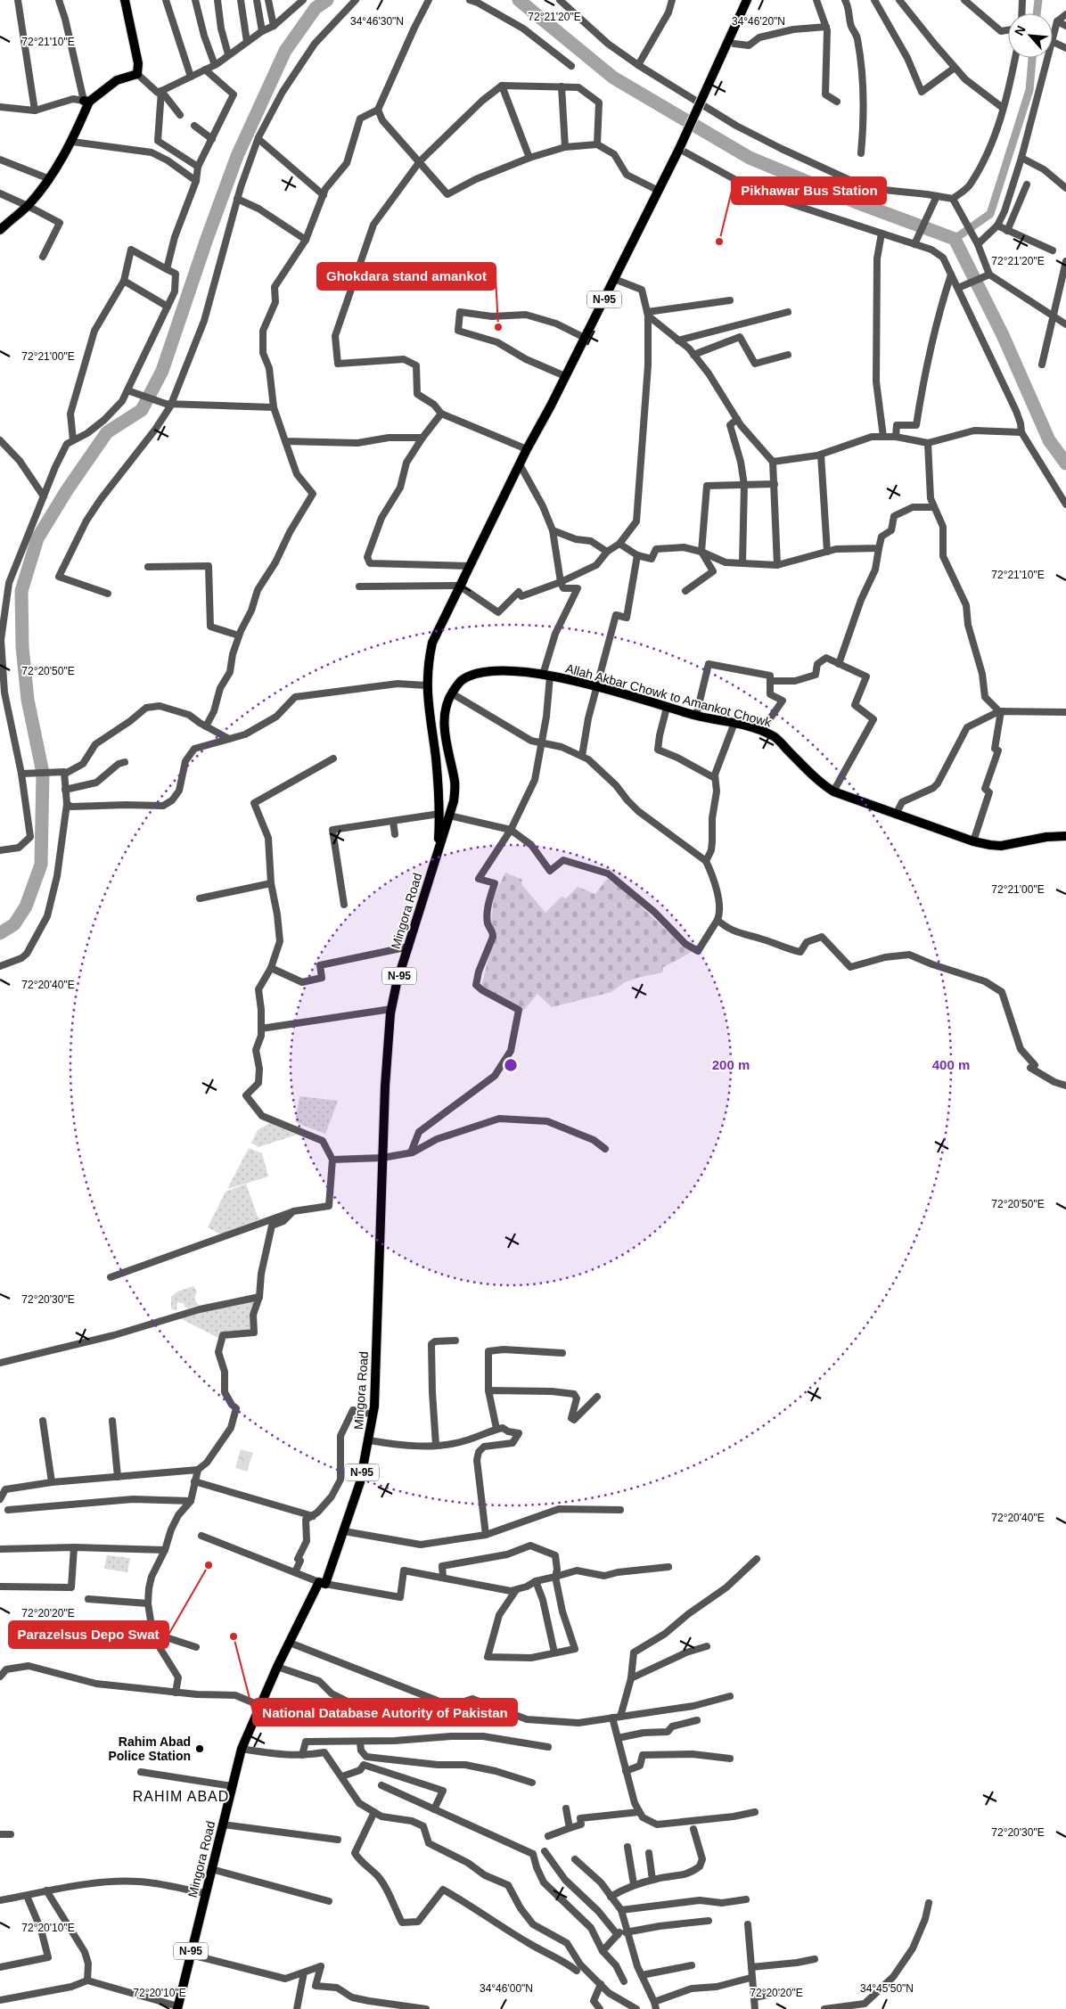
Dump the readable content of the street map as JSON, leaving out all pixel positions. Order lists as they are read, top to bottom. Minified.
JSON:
{"streets":{"main road":["N-95","Allah Akbar Chowk to Amankot Chowk","Mingora Road"]},"crossings":[["N-95","Mingora Road"]],"districts":["RAHIM ABAD"],"places":["Pikhawar Bus Station","Ghokdara stand amankot","Parazelsus Depo Swat","National Database Autority of Pakistan","Rahim Abad Police Station"],"north":"top left","coordinates":["72°21'20\"E","34°46'30\"N","34°46'20\"N","72°21'10\"E","72°21'00\"E","72°20'50\"E","72°20'40\"E","72°20'30\"E","72°20'20\"E","72°20'10\"E","34°46'00\"N","34°45'50\"N"],"rings":["200 m","400 m"]}
